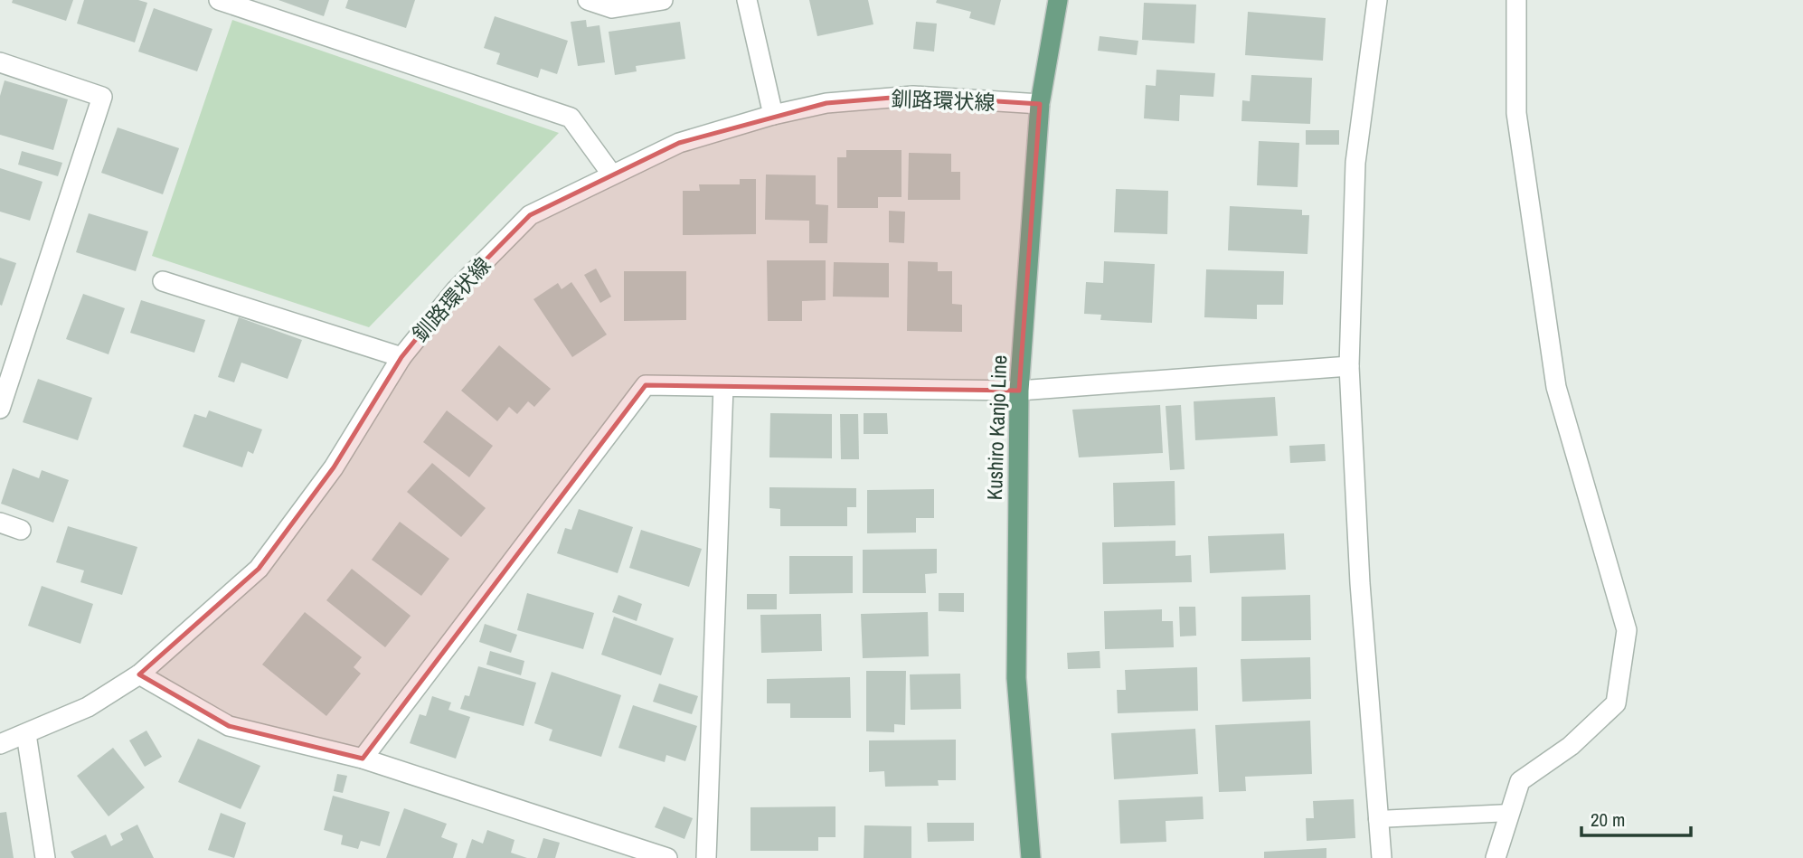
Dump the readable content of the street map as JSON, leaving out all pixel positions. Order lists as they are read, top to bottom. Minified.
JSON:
{"streets":{"main road":["Kushiro Kanjo Line"],"street":["釧路環状線"]},"crossings":[["釧路環状線","Kushiro Kanjo Line"]],"scale_bar":"20 m"}
